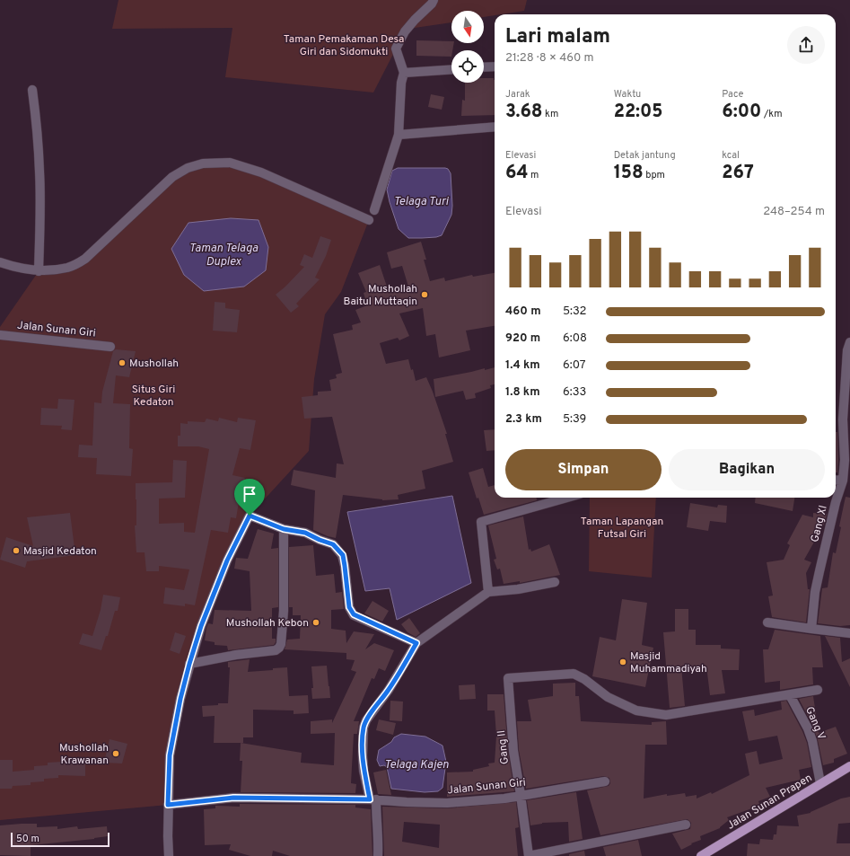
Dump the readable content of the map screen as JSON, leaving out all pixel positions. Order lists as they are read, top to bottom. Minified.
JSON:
{"streets":{"main road":["Jalan Sunan Prapen"],"street":["Jalan Sunan Giri","Gang XI","Gang V","Gang II"]},"crossings":[["Jalan Sunan Giri","Gang II"],["Gang V","Gang II"],["Gang V","Jalan Sunan Prapen"]],"water":["Telaga Turi","Taman Telaga Duplex","Telaga Kajen"],"parks":["Taman Pemakaman Desa Giri dan Sidomukti","Situs Giri Kedaton","Taman Lapangan Futsal Giri"],"places":["Mushollah Baitul Muttaqin","Mushollah","Masjid Kedaton","Mushollah Kebon","Masjid Muhammadiyah","Mushollah Krawanan"],"scale_bar":"50 m","north":"bottom","page":{"heading":["Lari malam","21:28 · 8 × 460 m"],"stats":[["Jarak","3.68 km"],["Waktu","22:05"],["Pace","6:00 /km"],["Elevasi","64 m"],["Detak jantung","158 bpm"],["kcal","267"]],"chart":["Elevasi","248–254 m"],"list":[{"name":"460 m","note":"5:32"},{"name":"920 m","note":"6:08"},{"name":"1.4 km","note":"6:07"},{"name":"1.8 km","note":"6:33"},{"name":"2.3 km","note":"5:39"}],"buttons":["Simpan","Bagikan"],"scale":"50 m"}}
